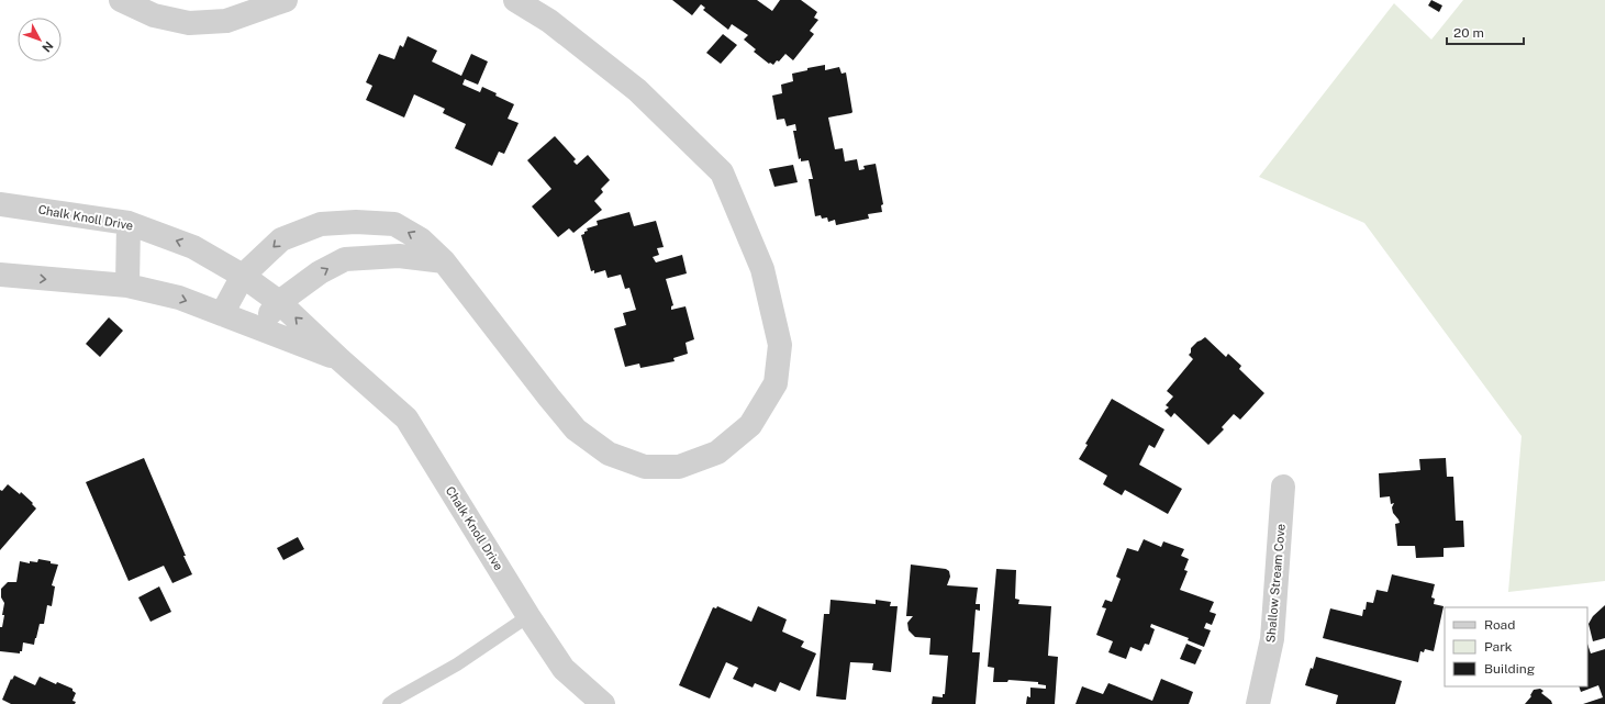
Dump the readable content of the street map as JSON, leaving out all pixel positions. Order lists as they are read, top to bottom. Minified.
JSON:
{"streets":{"street":["Chalk Knoll Drive","Shallow Stream Cove"]},"legend":["Road","Park","Building"],"scale_bar":"20 m","north":"bottom right"}
